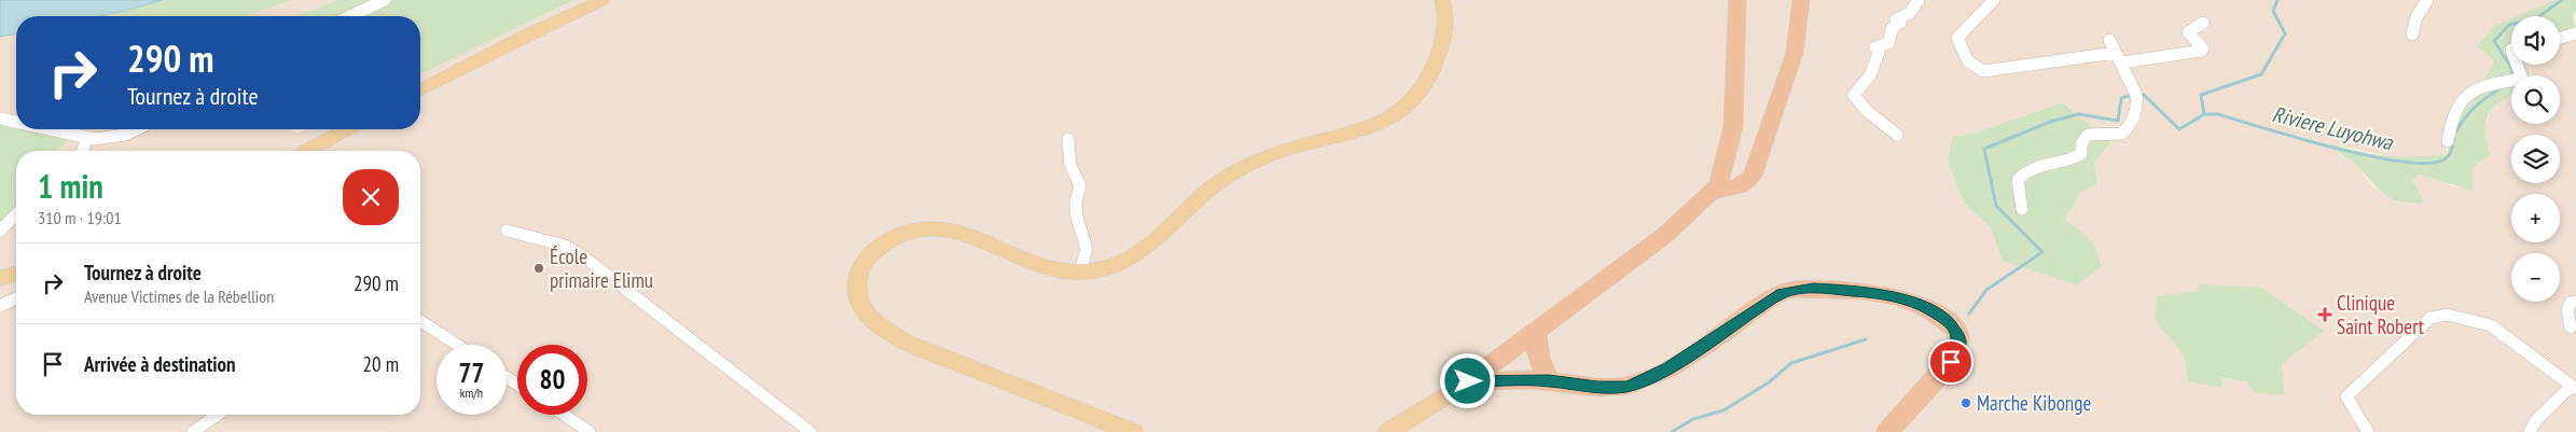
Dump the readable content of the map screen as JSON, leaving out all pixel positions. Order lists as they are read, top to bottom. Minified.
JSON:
{"water":["Riviere Luyohwa"],"places":{"other":["École primaire Elimu","Marche Kibonge"],"health":["Clinique Saint Robert"]},"page":{"map_buttons":["+","−"],"turn":["290 m","Tournez à droite"],"heading":["1 min","310 m · 19:01"],"list":[{"name":"Tournez à droite","note":"Avenue Victimes de la Rébellion","value":"290 m"},{"name":"Arrivée à destination","value":"20 m"}],"speed":"77 km/h","limit":"80"}}
